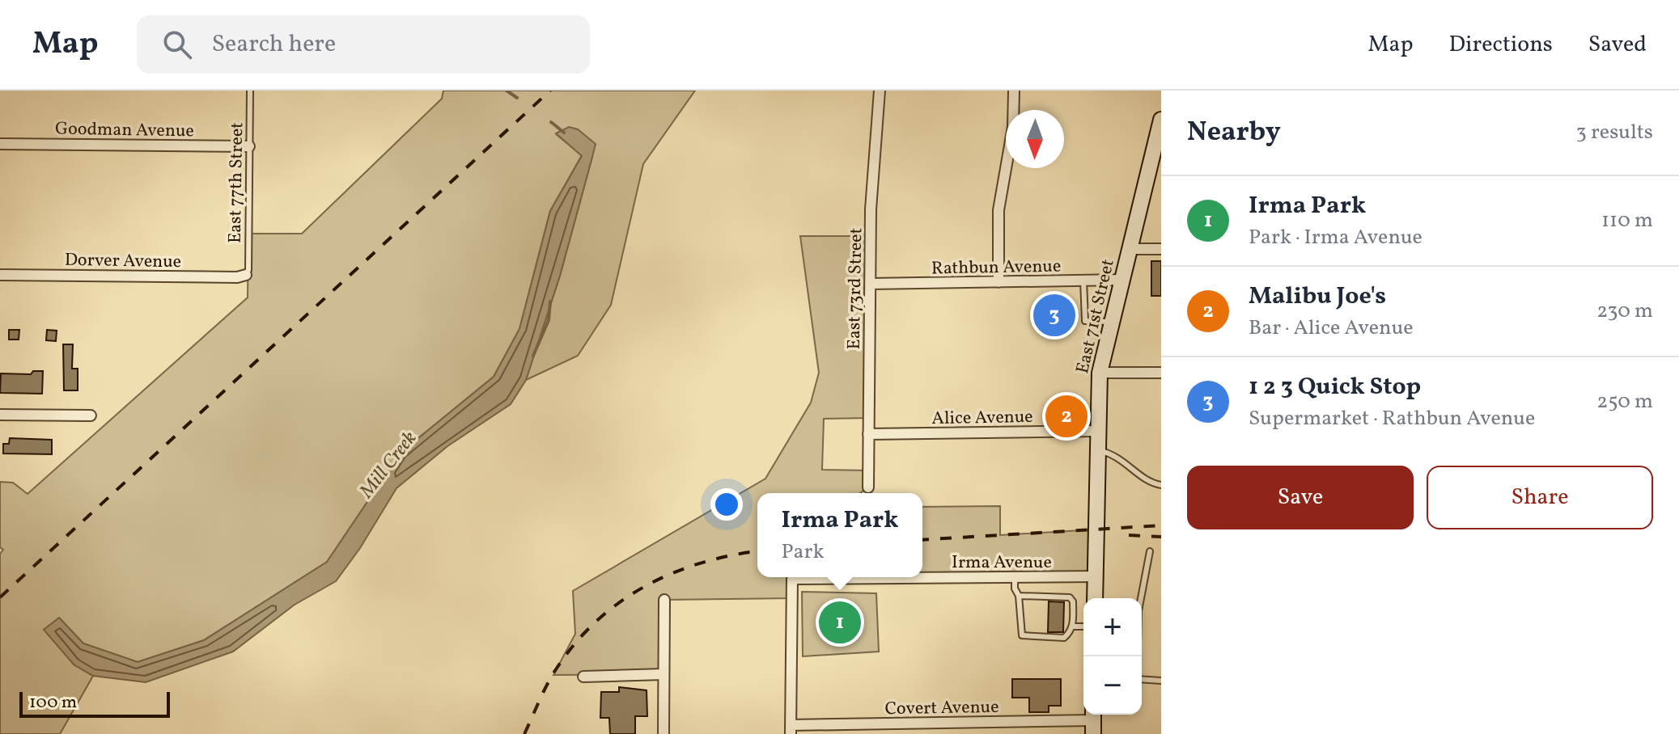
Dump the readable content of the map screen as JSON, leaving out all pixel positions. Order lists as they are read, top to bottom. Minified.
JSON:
{"streets":{"main road":["East 71st Street"],"street":["Goodman Avenue","Dorver Avenue","Rathbun Avenue","East 73rd Street","Alice Avenue","Irma Avenue","Covert Avenue"],"lane":["East 77th Street"]},"crossings":[["Goodman Avenue","East 77th Street"],["East 77th Street","Dorver Avenue"],["Rathbun Avenue","East 73rd Street"],["Rathbun Avenue","East 71st Street"],["East 73rd Street","Alice Avenue"],["East 71st Street","Alice Avenue"],["East 71st Street","Irma Avenue"],["Irma Avenue","Covert Avenue"]],"water":["Mill Creek"],"scale_bar":"100 m","north":"bottom","page":{"header":"Map","search":"Search here","nav":["Map","Directions","Saved"],"heading":["Nearby","3 results"],"list":[{"mark":"1","name":"Irma Park","note":"Park · Irma Avenue","value":"110 m"},{"mark":"2","name":"Malibu Joe's","note":"Bar · Alice Avenue","value":"230 m"},{"mark":"3","name":"1 2 3 Quick Stop","note":"Supermarket · Rathbun Avenue","value":"250 m"}],"pins":["3","2","1"],"buttons":["Save","Share"],"popup":["Irma Park","Park"],"map_buttons":["+","−"],"scale":"100 m"}}
